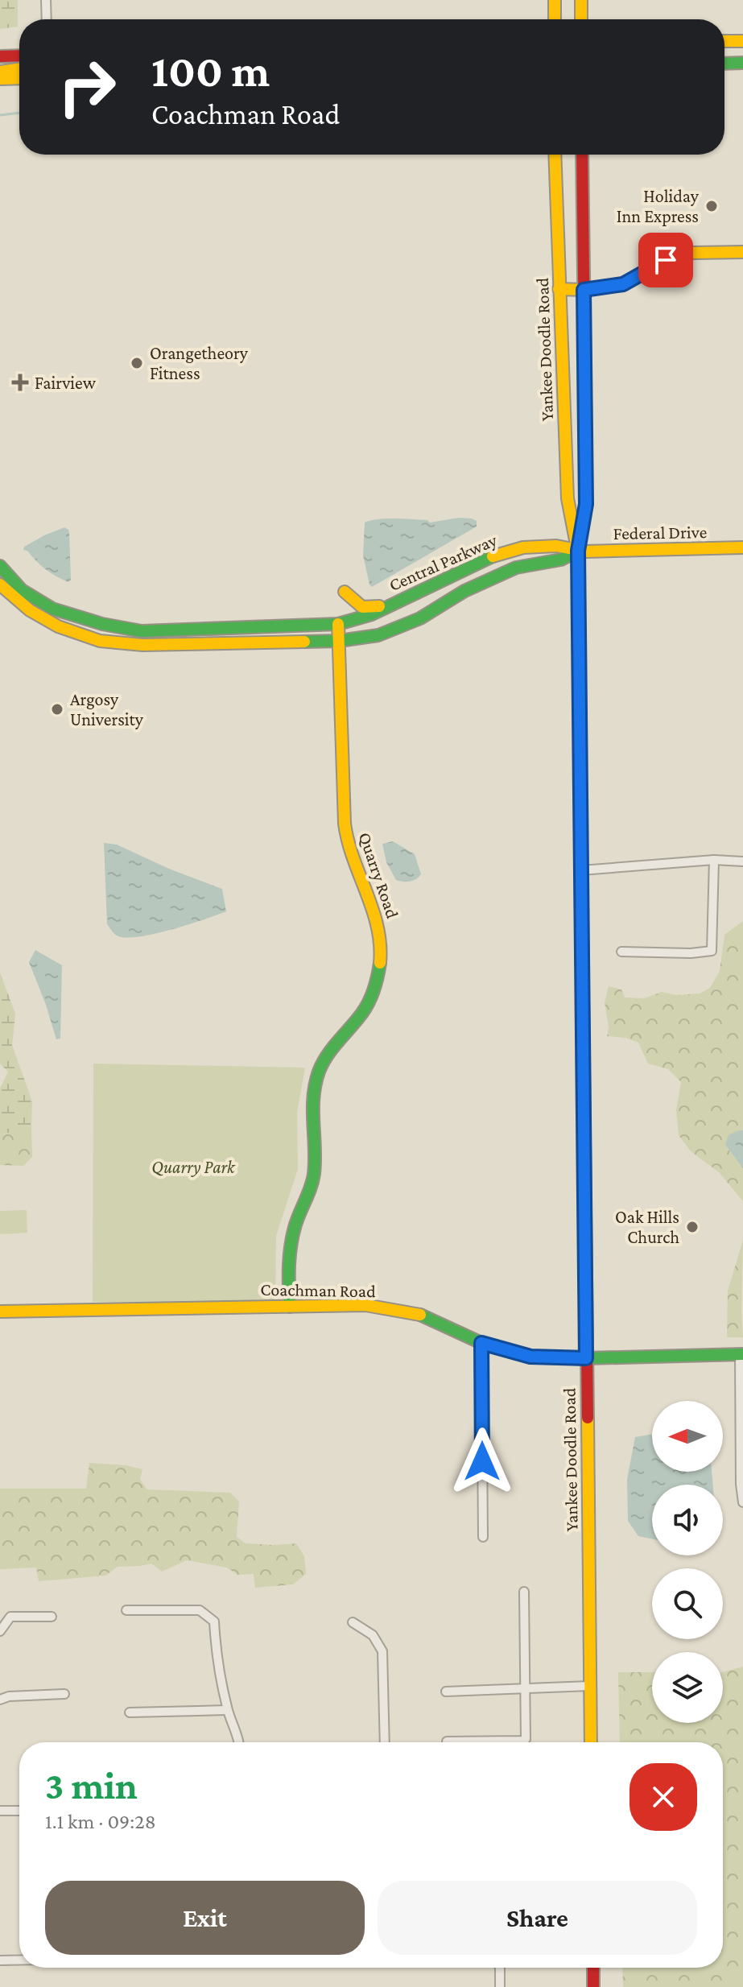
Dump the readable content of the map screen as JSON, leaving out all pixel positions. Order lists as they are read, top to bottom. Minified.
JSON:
{"streets":{"street":["Yankee Doodle Road","Federal Drive","Central Parkway","Quarry Road","Coachman Road"]},"crossings":[["Yankee Doodle Road","Federal Drive"],["Yankee Doodle Road","Central Parkway"],["Yankee Doodle Road","Coachman Road"],["Federal Drive","Central Parkway"],["Central Parkway","Quarry Road"],["Quarry Road","Coachman Road"]],"parks":["Quarry Park"],"places":{"other":["Holiday Inn Express","Orangetheory Fitness","Argosy University","Oak Hills Church"],"health":["Fairview"]},"north":"left","page":{"turn":["100 m","Coachman Road"],"heading":["3 min","1.1 km · 09:28"],"buttons":["Exit","Share"]}}
